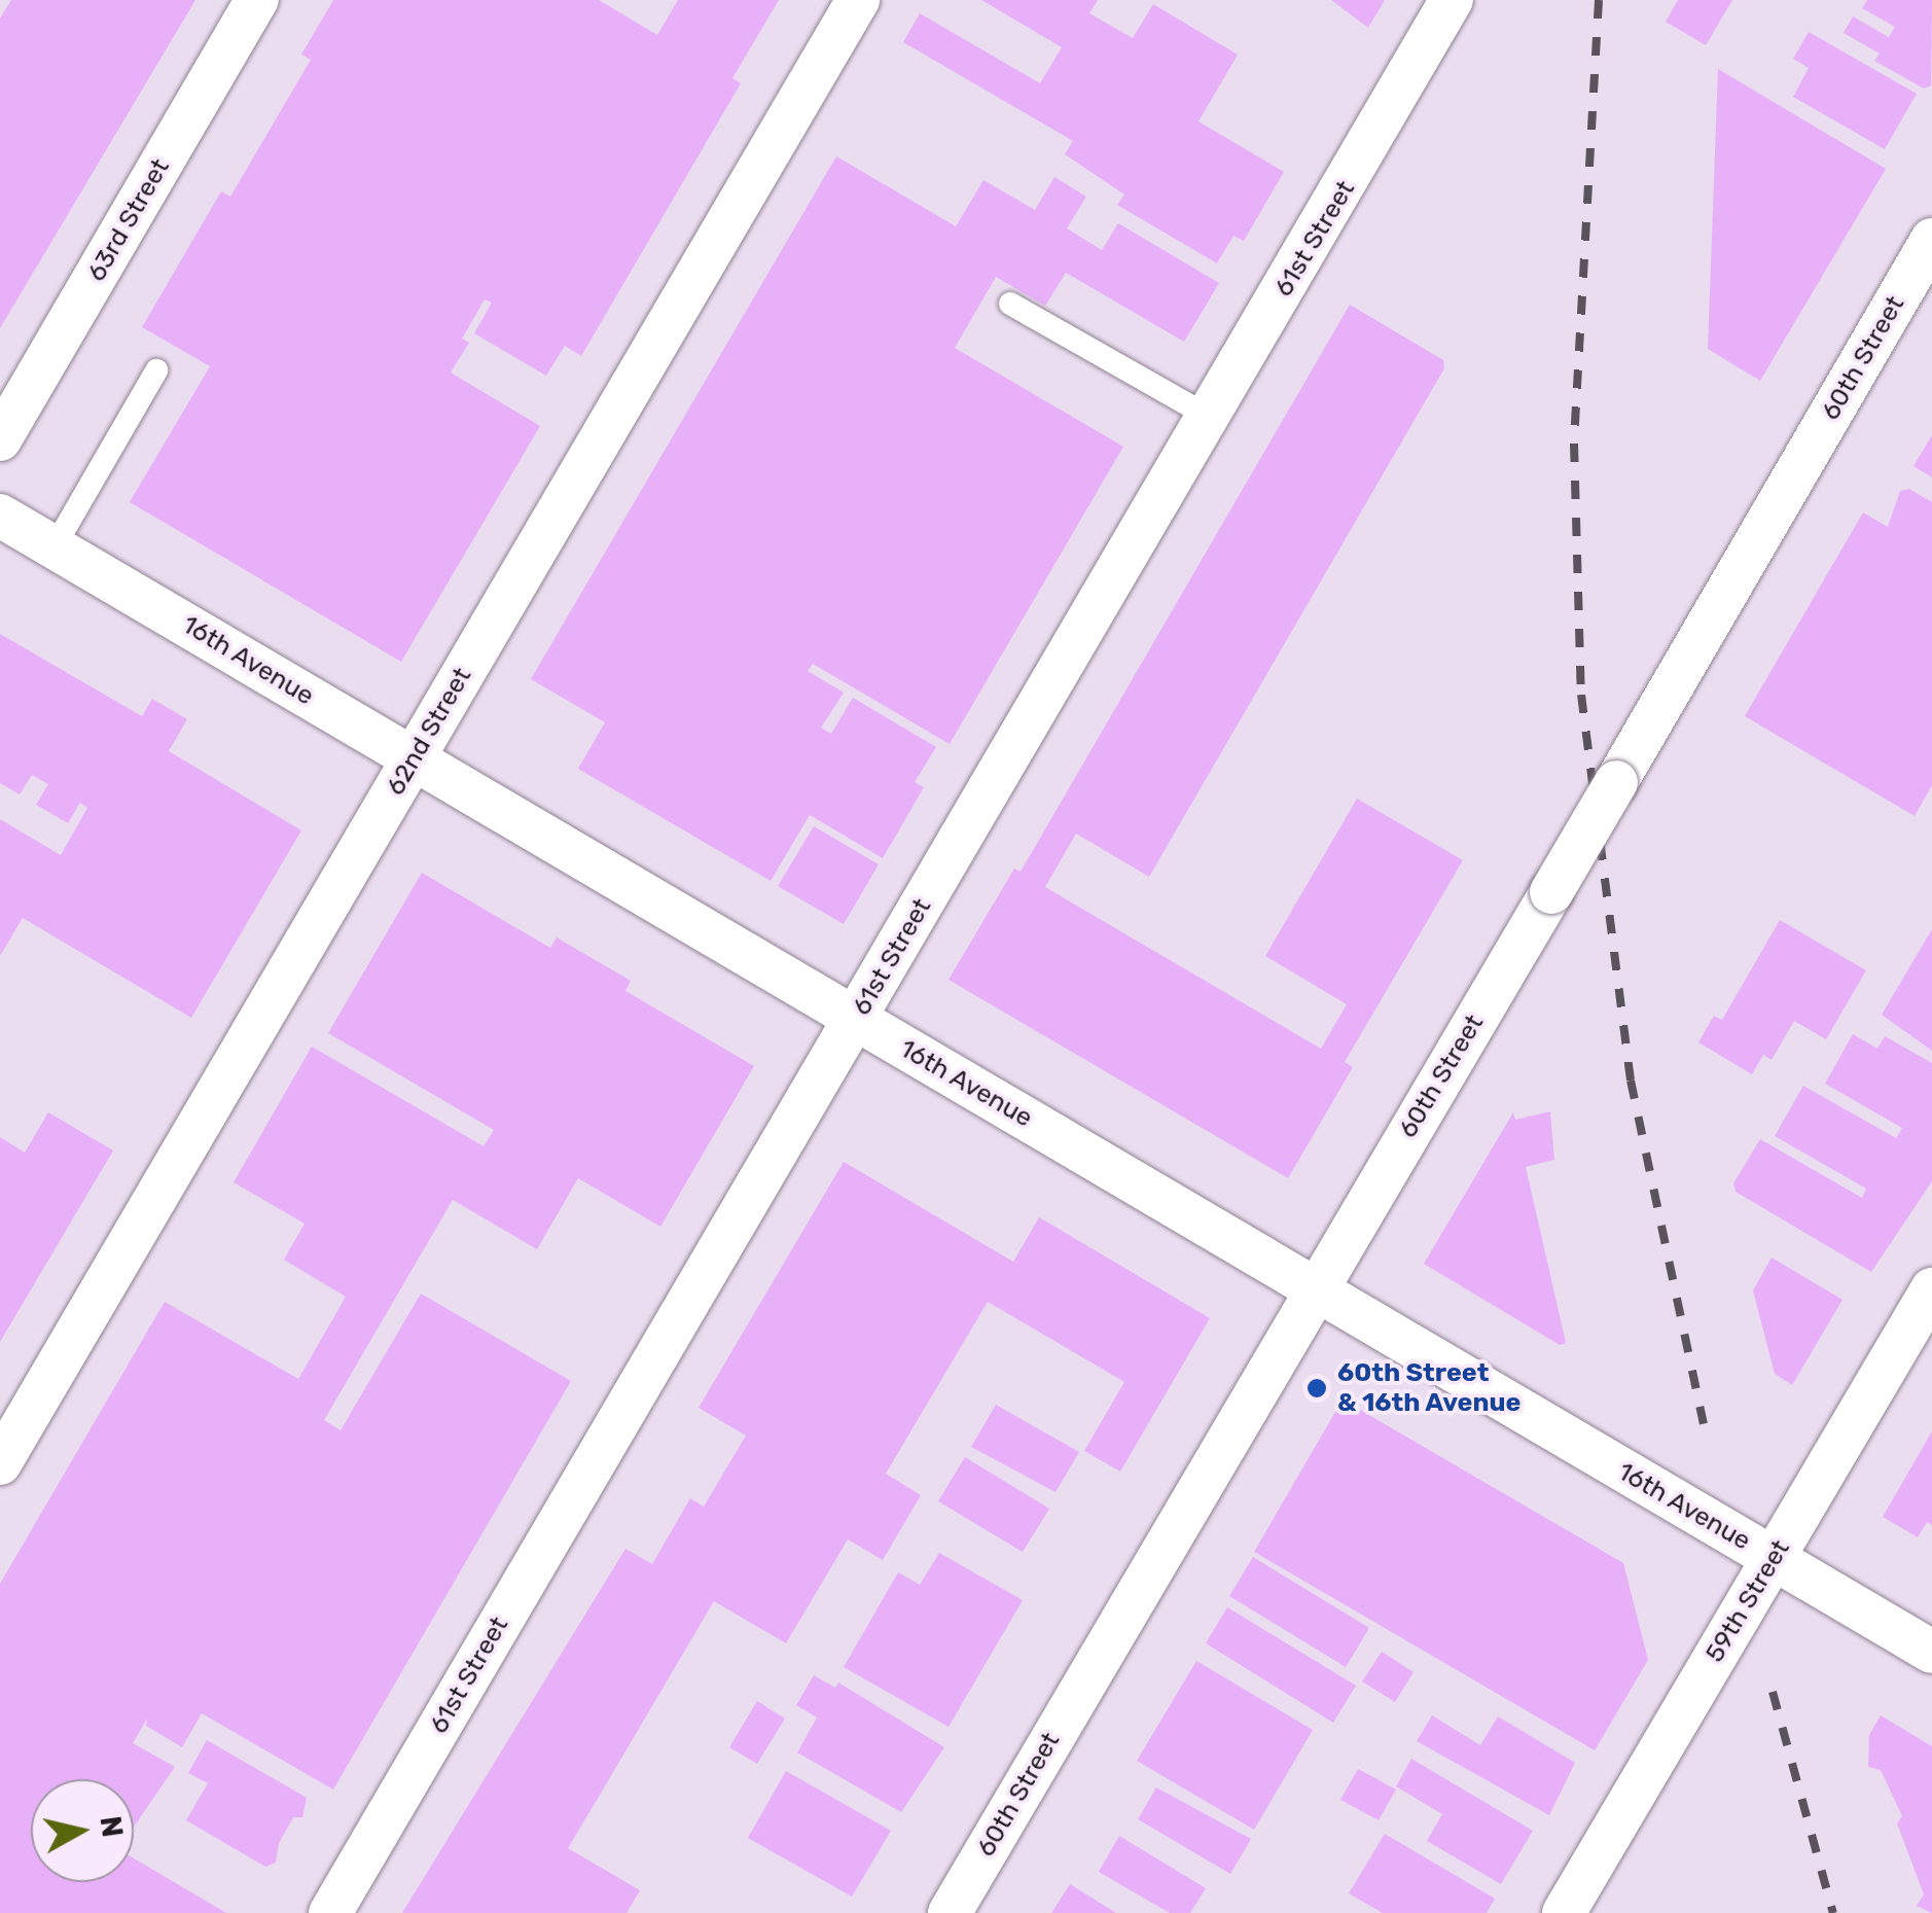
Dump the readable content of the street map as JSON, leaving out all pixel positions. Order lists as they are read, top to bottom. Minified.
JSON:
{"streets":{"street":["63rd Street","61st Street","60th Street","16th Avenue","62nd Street","59th Street"]},"crossings":[["61st Street","16th Avenue"],["60th Street","16th Avenue"],["16th Avenue","62nd Street"],["16th Avenue","59th Street"]],"places":["60th Street & 16th Avenue"],"north":"right"}
